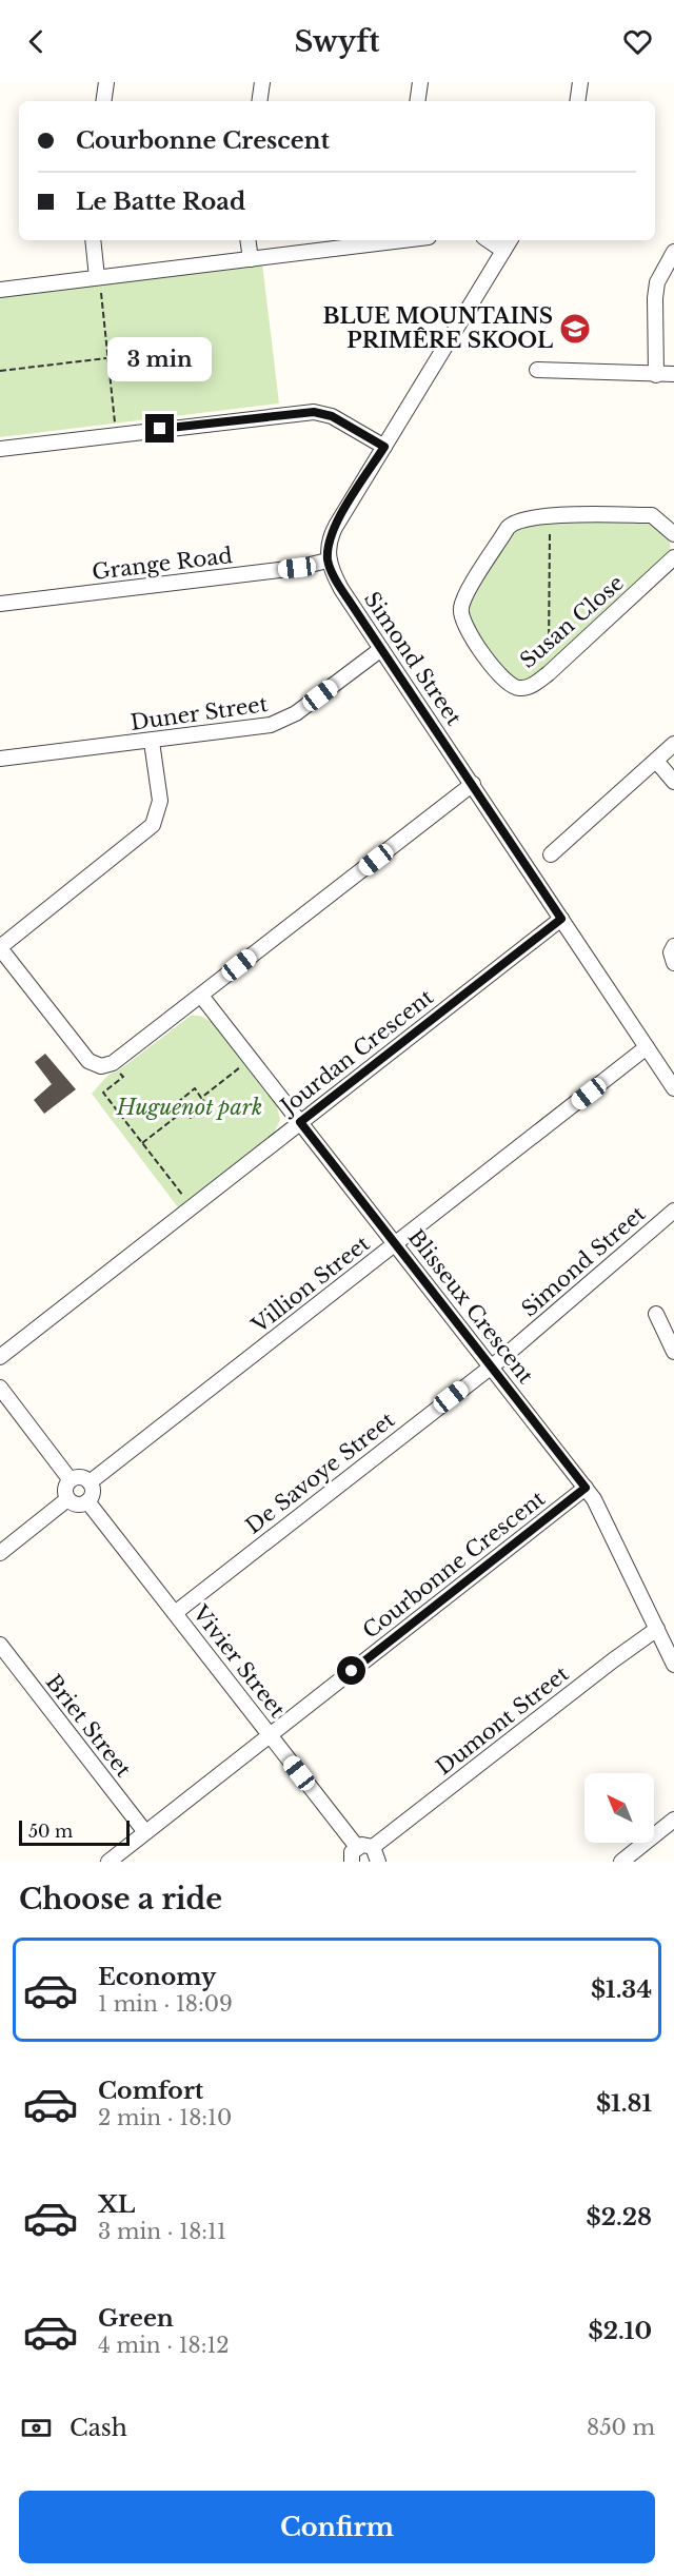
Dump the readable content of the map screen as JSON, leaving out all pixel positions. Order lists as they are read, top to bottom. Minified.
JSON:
{"streets":{"street":["Grange Road","Susan Close","Simond Street","Duner Street","Jourdan Crescent","Villion Street","Blisseux Crescent","De Savoye Street","Courbonne Crescent","Vivier Street","Dumont Street","Briet Street"]},"crossings":[["Grange Road","Simond Street"],["Simond Street","Duner Street"],["Simond Street","Jourdan Crescent"],["Simond Street","Villion Street"],["Simond Street","Blisseux Crescent"],["Simond Street","De Savoye Street"],["Jourdan Crescent","Blisseux Crescent"],["Villion Street","Blisseux Crescent"],["Villion Street","Vivier Street"],["Blisseux Crescent","De Savoye Street"],["Blisseux Crescent","Courbonne Crescent"],["Blisseux Crescent","Dumont Street"],["De Savoye Street","Vivier Street"],["Courbonne Crescent","Vivier Street"],["Courbonne Crescent","Briet Street"]],"parks":["Huguenot park"],"places":{"school or university":["BLUE MOUNTAINS PRIMÊRE SKOOL"]},"scale_bar":"50 m","north":"top left","page":{"header":"Swyft","banner":["Courbonne Crescent","Le Batte Road"],"bubble":"3 min","scale":"50 m","heading":"Choose a ride","list":[{"name":"Economy","note":"1 min · 18:09","value":"$1.34"},{"name":"Comfort","note":"2 min · 18:10","value":"$1.81"},{"name":"XL","note":"3 min · 18:11","value":"$2.28"},{"name":"Green","note":"4 min · 18:12","value":"$2.10"}],"pay":["Cash","850 m"],"buttons":"Confirm"}}
